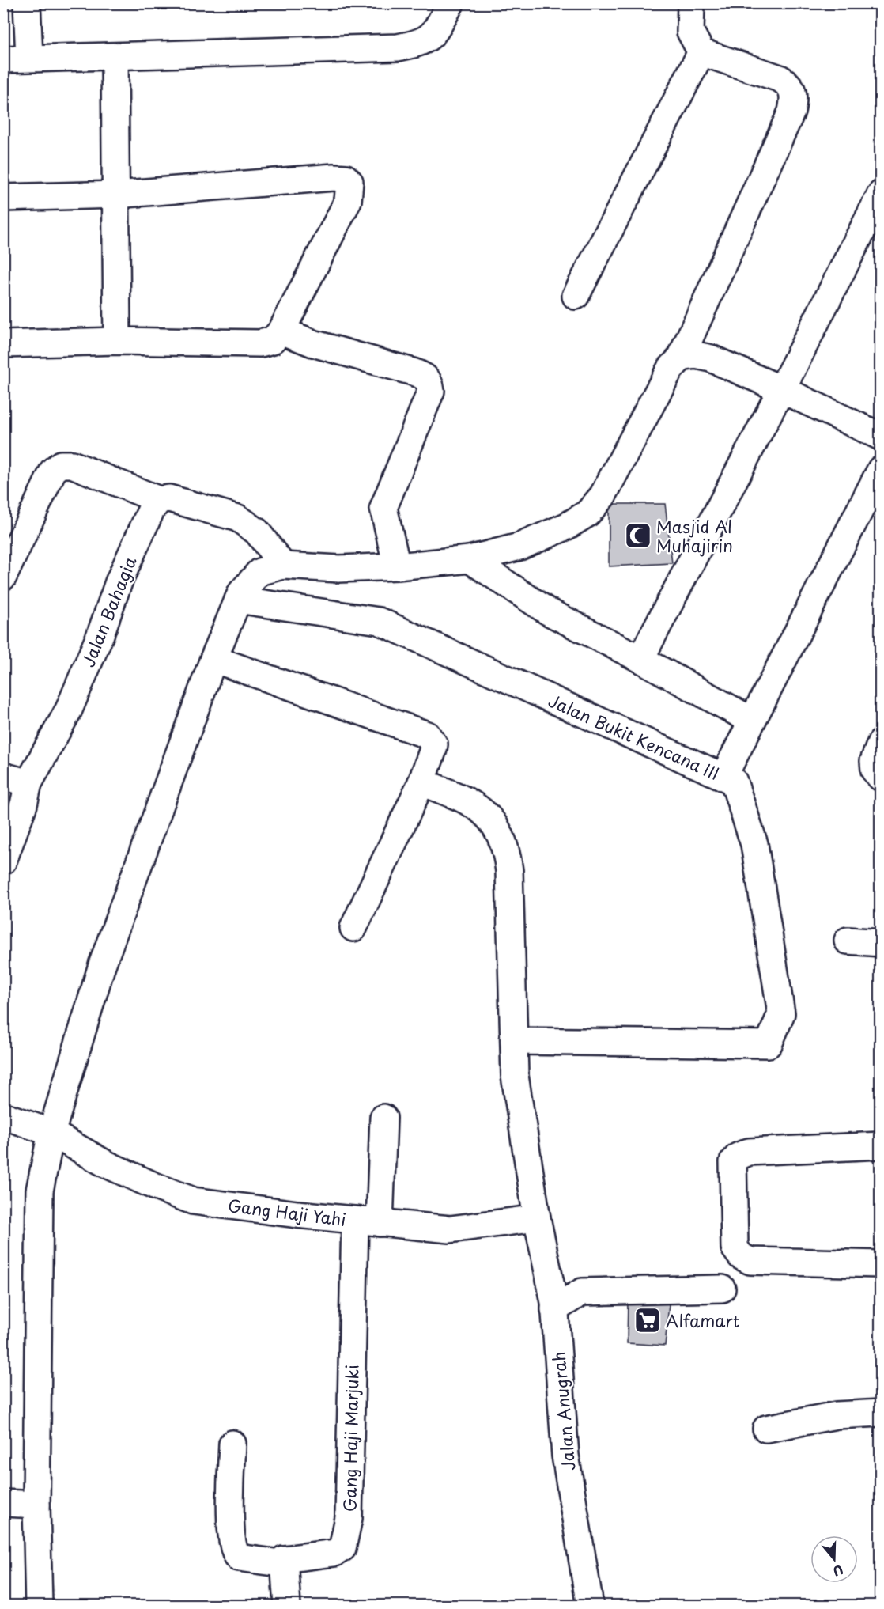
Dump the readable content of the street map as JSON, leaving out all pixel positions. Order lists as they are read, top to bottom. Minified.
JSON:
{"streets":{"street":["Jalan Bahagia","Jalan Bukit Kencana III","Gang Haji Yahi","Jalan Anugrah","Gang Haji Marjuki"]},"crossings":[["Jalan Bukit Kencana III","Jalan Anugrah"],["Gang Haji Yahi","Jalan Anugrah"],["Gang Haji Yahi","Gang Haji Marjuki"]],"places":{"mosque":["Masjid Al Muhajirin"],"supermarket":["Alfamart"]},"north":"bottom"}
